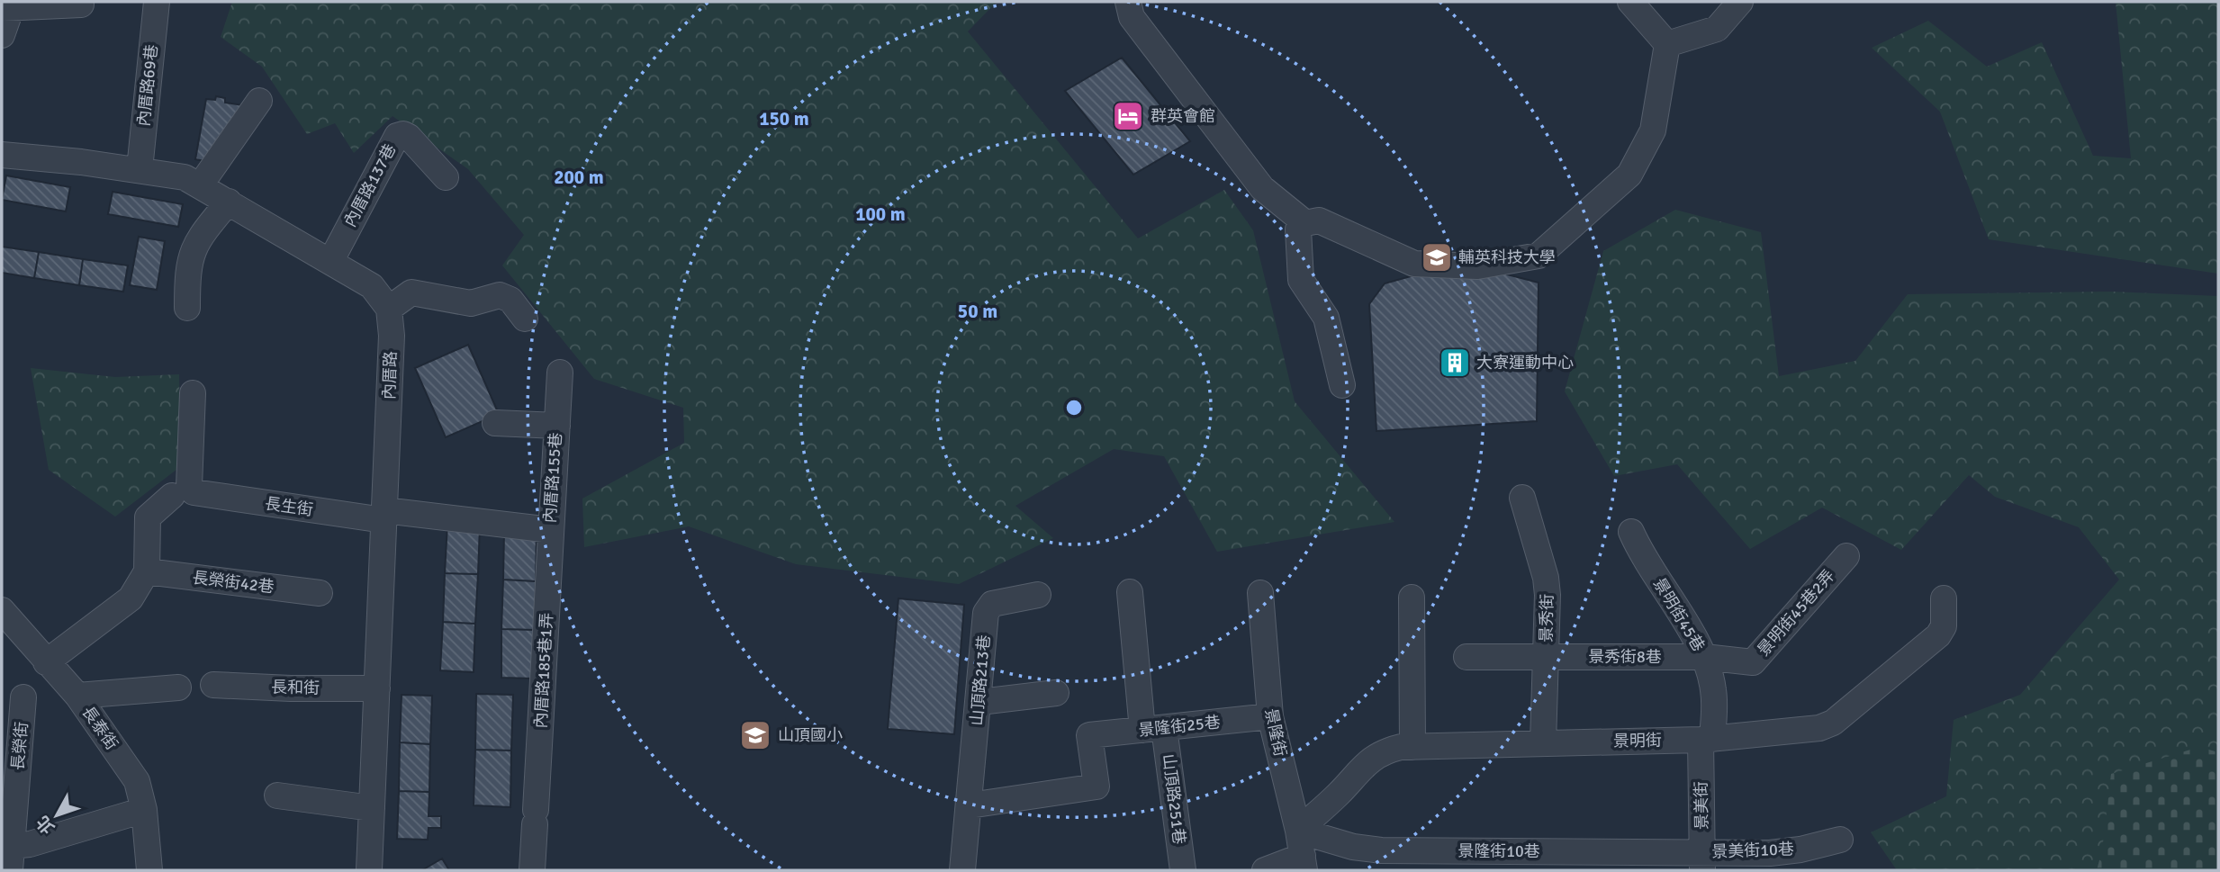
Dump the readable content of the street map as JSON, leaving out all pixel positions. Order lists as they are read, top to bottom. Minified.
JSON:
{"streets":{"street":["內厝路69巷","內厝路137巷","內厝路","內厝路155巷","長生街","長榮街42巷","景明街45巷2弄","景明街45巷","景秀街","景秀街8巷","內厝路185巷1弄","山頂路213巷","長和街","景隆街25巷","長泰街","景隆街","景明街","長榮街","山頂路251巷","景美街","景美街10巷","景隆街10巷"]},"crossings":[["內厝路","內厝路155巷"],["內厝路","長生街"],["內厝路","長和街"],["內厝路155巷","長生街"],["內厝路155巷","內厝路185巷1弄"],["景明街45巷2弄","景明街45巷"],["景明街45巷2弄","景秀街8巷"],["景明街45巷","景秀街8巷"],["景明街45巷","景明街"],["景明街45巷","景美街"],["景秀街","景秀街8巷"],["景秀街","景明街"],["山頂路213巷","景隆街25巷"],["景隆街25巷","景隆街"],["景隆街25巷","山頂路251巷"],["景隆街","景明街"],["景隆街","景隆街10巷"],["景明街","景美街"],["景明街","景隆街10巷"],["景美街","景美街10巷"],["景美街","景隆街10巷"],["景美街10巷","景隆街10巷"]],"places":{"hotel":["群英會館"],"school or university":["輔英科技大學","山頂國小"],"building":["大寮運動中心"]},"north":"bottom left","rings":["150 m","200 m","100 m","50 m"]}
